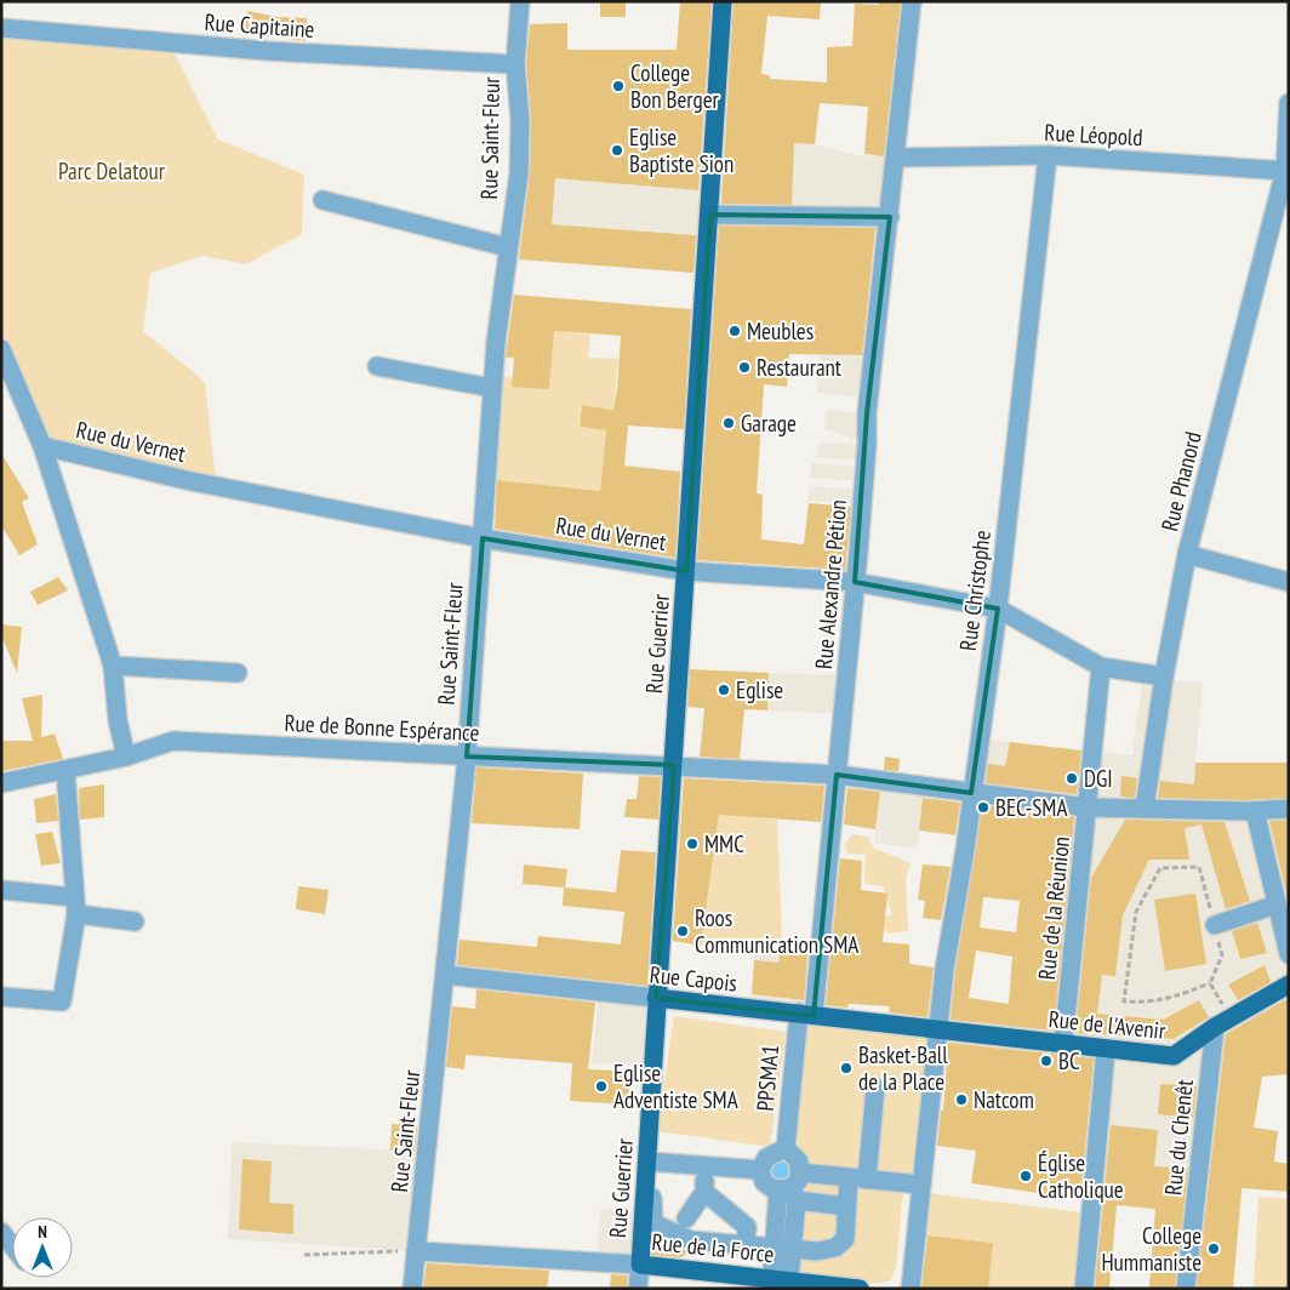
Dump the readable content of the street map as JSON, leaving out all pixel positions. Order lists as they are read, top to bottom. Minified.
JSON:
{"streets":{"main road":["Rue Guerrier","Rue Capois","Rue de l'Avenir","Rue de la Force"],"street":["Rue Capitaine","Rue Léopold","Rue Saint-Fleur","Rue du Vernet","Rue Phanord","Rue Alexandre Pétion","Rue Christophe","Rue de Bonne Espérance","Rue de la Réunion","PPSMA1","Rue du Chenêt"]},"crossings":[["Rue Capitaine","Rue Saint-Fleur"],["Rue Léopold","Rue Phanord"],["Rue Léopold","Rue Alexandre Pétion"],["Rue Léopold","Rue Christophe"],["Rue Saint-Fleur","Rue du Vernet"],["Rue Saint-Fleur","Rue de Bonne Espérance"],["Rue Saint-Fleur","Rue Capois"],["Rue Saint-Fleur","Rue de la Force"],["Rue du Vernet","Rue Phanord"],["Rue du Vernet","Rue Alexandre Pétion"],["Rue du Vernet","Rue Christophe"],["Rue du Vernet","Rue Guerrier"],["Rue du Vernet","Rue de la Réunion"],["Rue Alexandre Pétion","Rue de Bonne Espérance"],["Rue Alexandre Pétion","Rue Capois"],["Rue Alexandre Pétion","PPSMA1"],["Rue Christophe","Rue de Bonne Espérance"],["Rue Christophe","Rue Capois"],["Rue Christophe","Rue de l'Avenir"],["Rue Guerrier","Rue de Bonne Espérance"],["Rue Guerrier","Rue Capois"],["Rue Guerrier","Rue de la Force"],["Rue de Bonne Espérance","Rue de la Réunion"],["Rue de la Réunion","Rue de l'Avenir"],["Rue Capois","Rue de l'Avenir"],["Rue Capois","PPSMA1"],["Rue de l'Avenir","Rue du Chenêt"]],"parks":["Parc Delatour"],"places":["College Bon Berger","Eglise Baptiste Sion","Meubles","Restaurant","Garage","Eglise","DGI","BEC-SMA","MMC","Roos Communication SMA","BC","Basket-Ball de la Place","Eglise Adventiste SMA","Natcom","Église Catholique","College Hummaniste"],"north":"top"}
